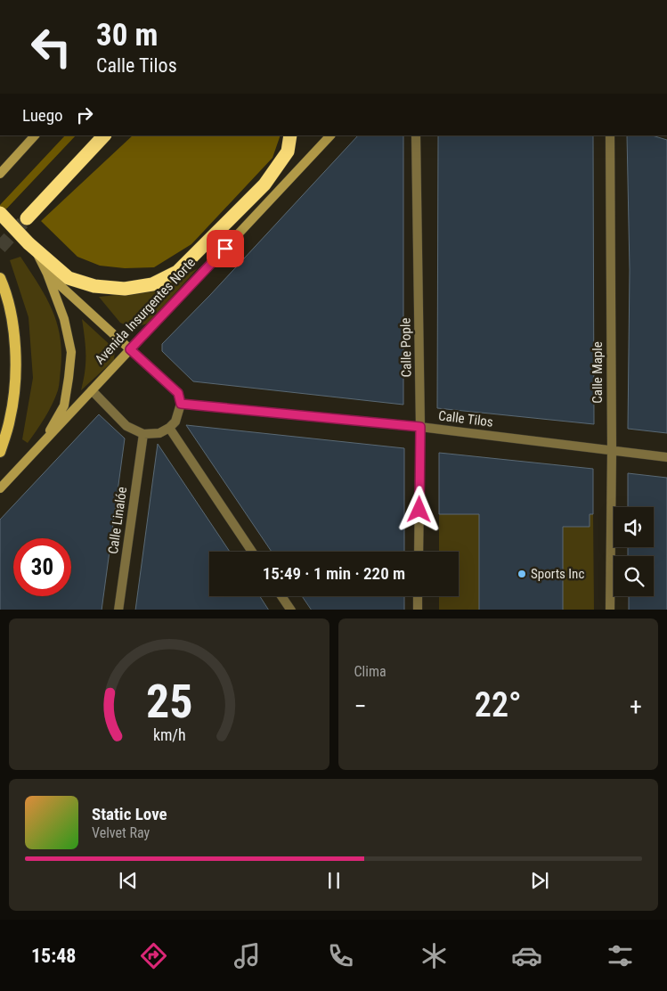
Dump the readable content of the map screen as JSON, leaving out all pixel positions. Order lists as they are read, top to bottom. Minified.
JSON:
{"streets":{"main road":["Avenida Insurgentes Norte"],"street":["Calle Pople","Calle Maple","Calle Tilos","Calle Linalóe"]},"crossings":[["Calle Pople","Calle Tilos"],["Calle Maple","Calle Tilos"]],"places":["Sports Inc"],"page":{"turn":["30 m","Calle Tilos"],"then":"Luego","limit":"30","trip":"15:49 · 1 min · 220 m","tile":"Clima","heat":["−","22°","+"],"song":["Static Love","Velvet Ray"],"tabs":"15:48","gauge":["25","km/h"]}}
